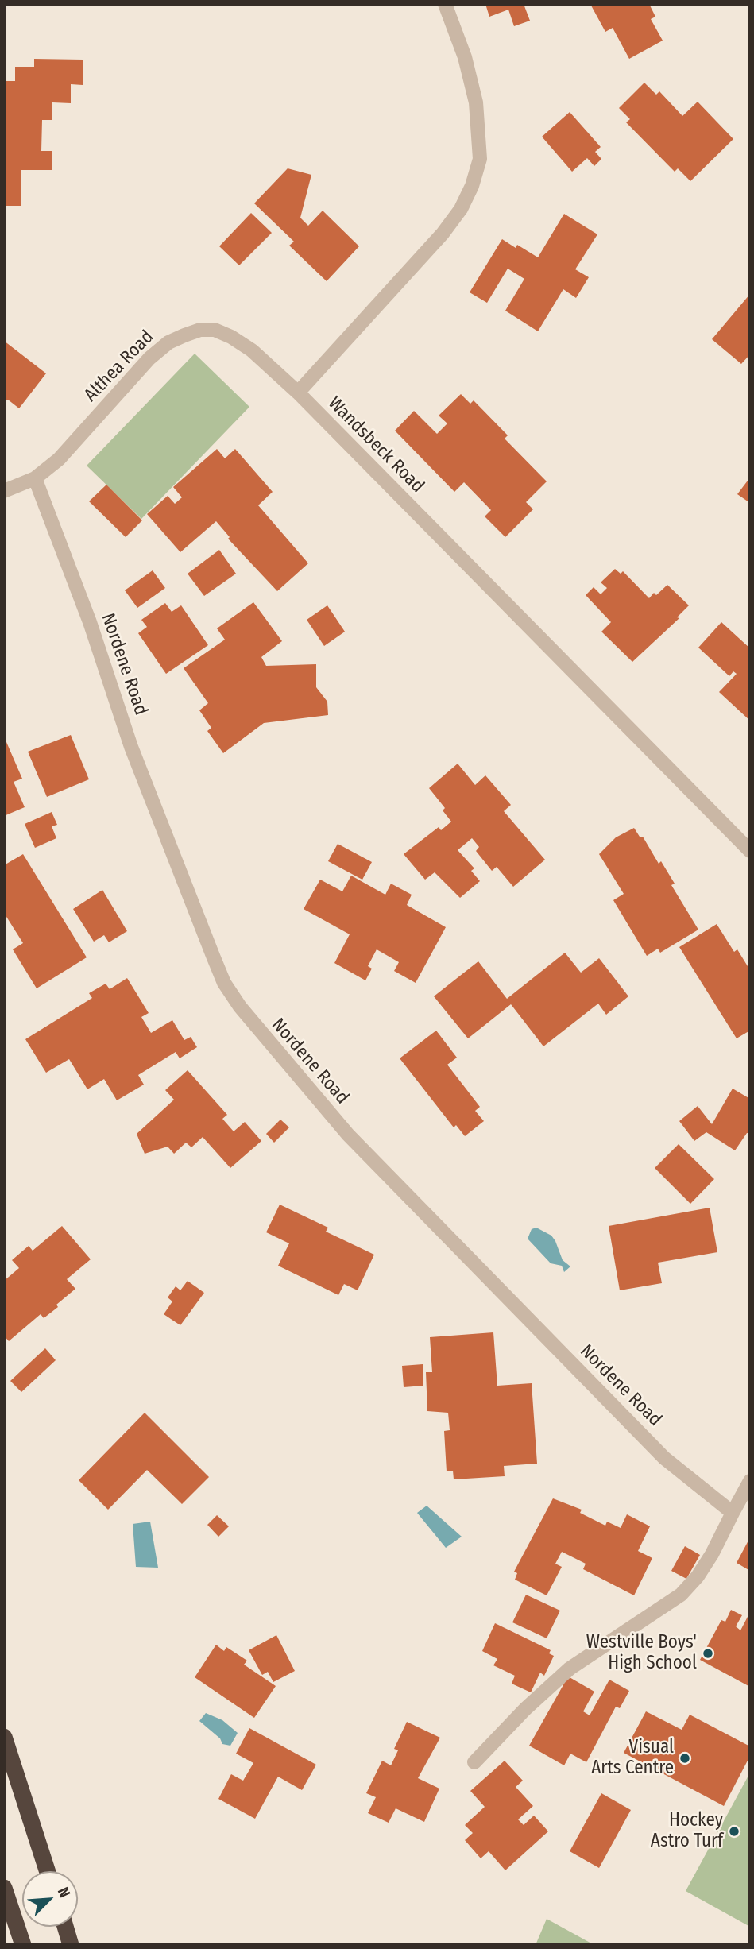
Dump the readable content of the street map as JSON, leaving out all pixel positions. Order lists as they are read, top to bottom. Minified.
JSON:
{"streets":{"street":["Althea Road","Wandsbeck Road","Nordene Road"]},"crossings":[["Althea Road","Wandsbeck Road"],["Althea Road","Nordene Road"]],"places":["Westville Boys' High School","Visual Arts Centre","Hockey Astro Turf"],"north":"top right"}
